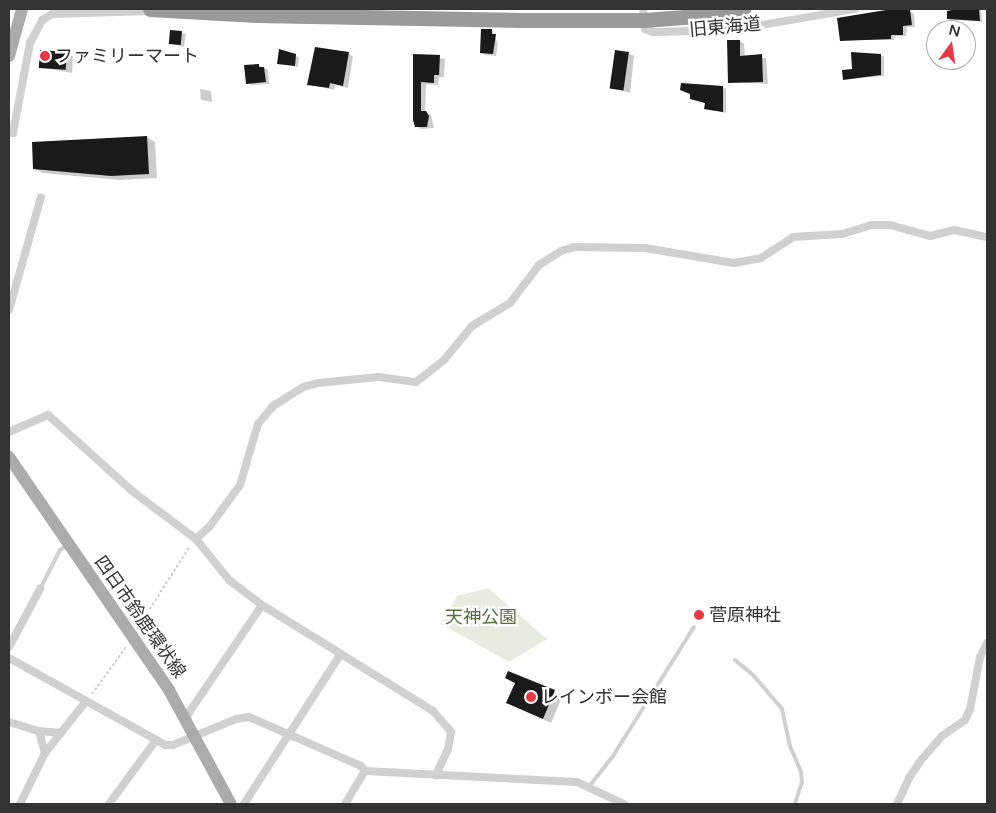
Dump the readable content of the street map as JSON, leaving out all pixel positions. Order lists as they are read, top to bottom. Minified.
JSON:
{"streets":{"main road":["四日市鈴鹿環状線"],"street":["旧東海道"]},"parks":["天神公園"],"places":["ファミリーマート","菅原神社","レインボー会館"],"north":"top"}
